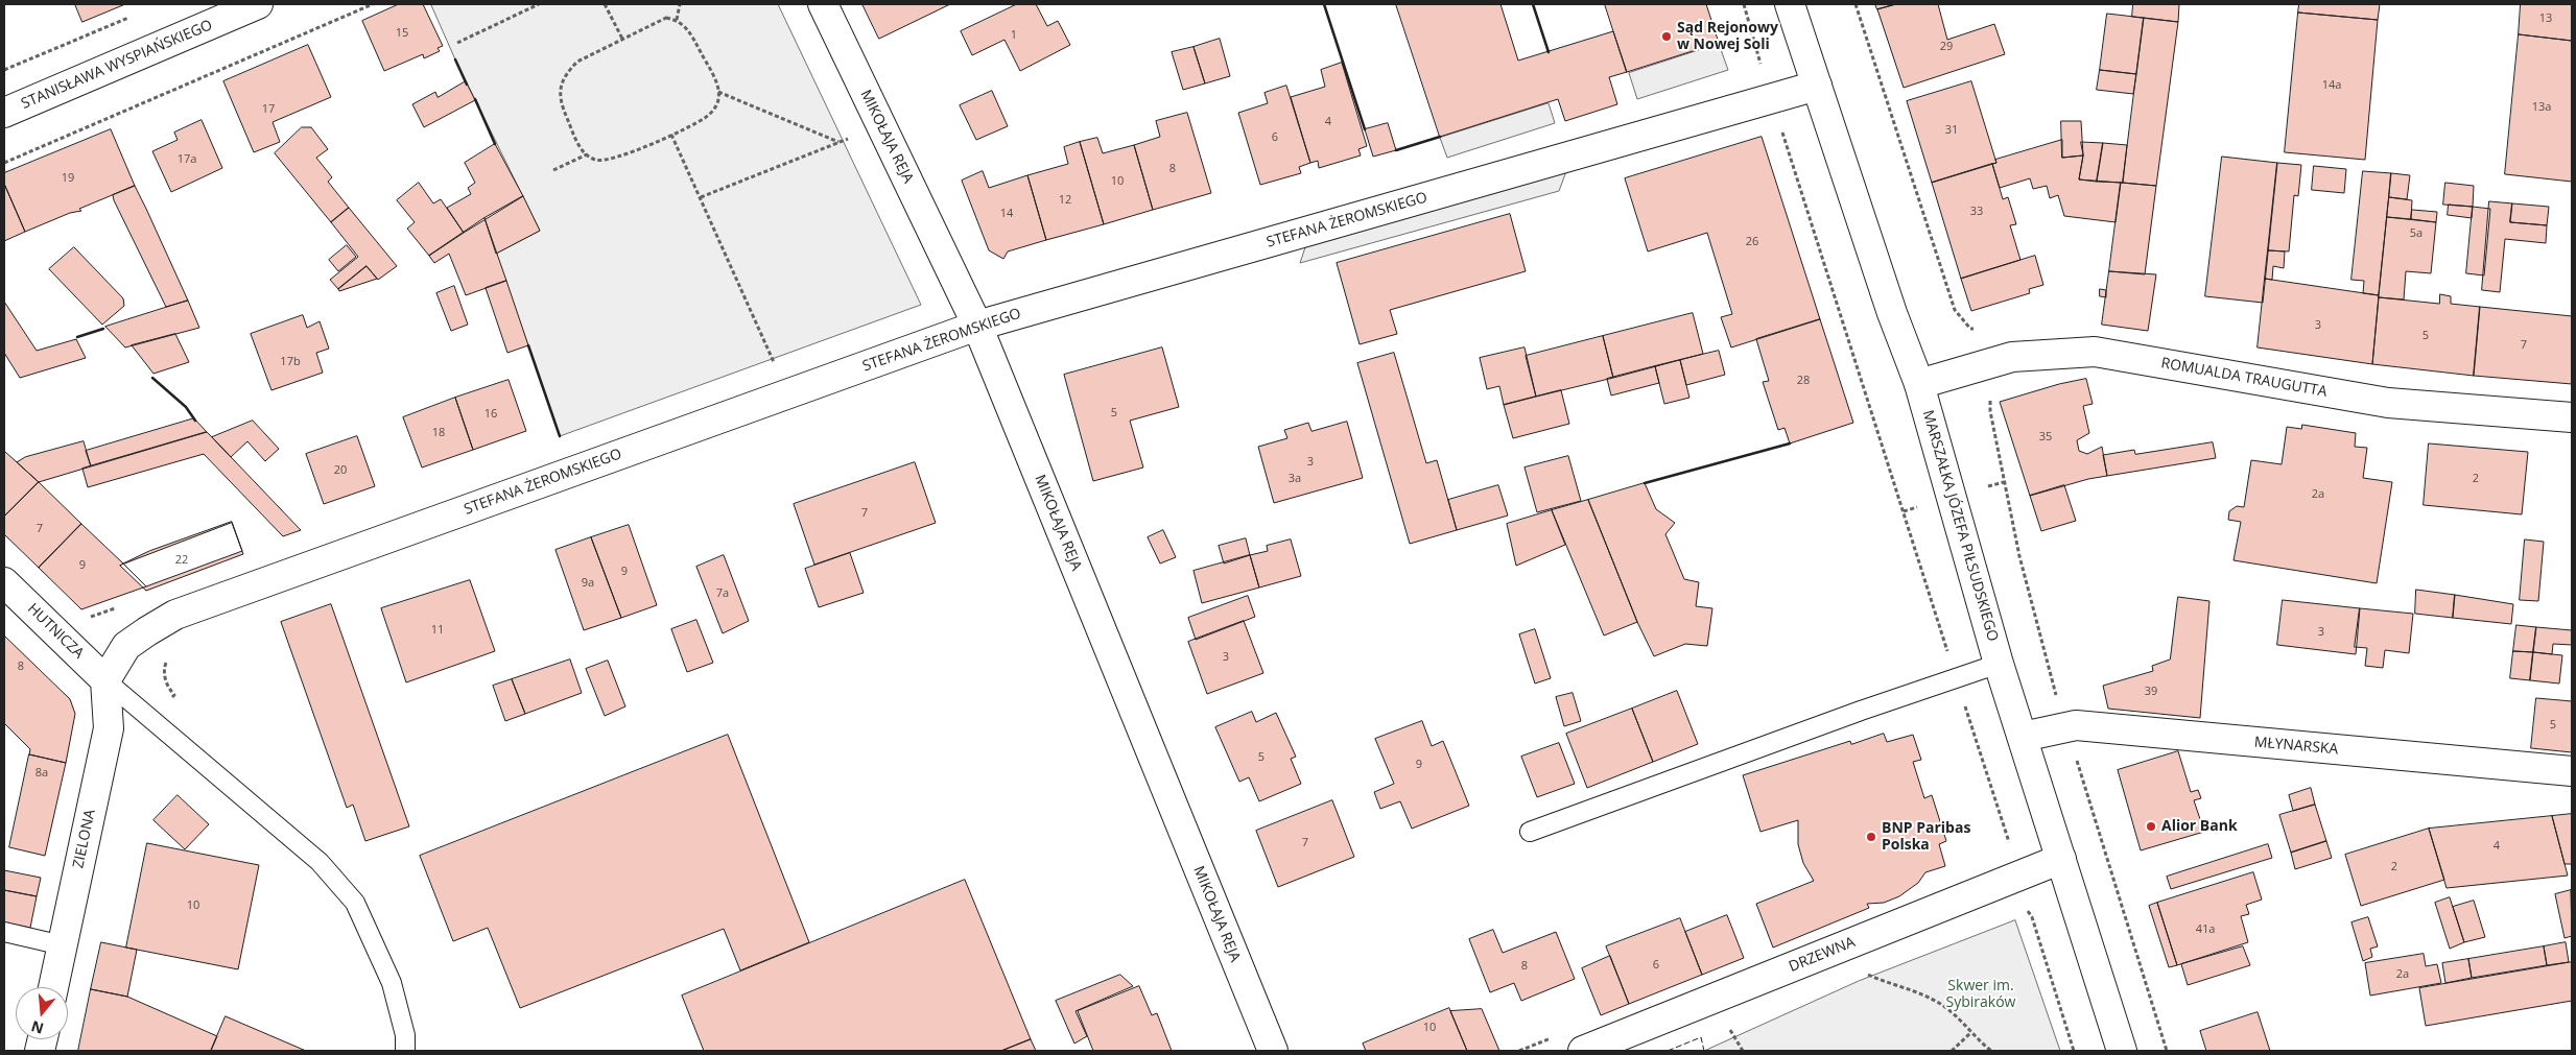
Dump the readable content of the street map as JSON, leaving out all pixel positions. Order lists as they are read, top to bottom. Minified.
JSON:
{"streets":{"street":["STANISŁAWA WYSPIAŃSKIEGO","MIKOŁAJA REJA","STEFANA ŻEROMSKIEGO","ROMUALDA TRAUGUTTA","MARSZAŁKA JÓZEFA PIŁSUDSKIEGO","HUTNICZA","MŁYNARSKA","ZIELONA","DRZEWNA"]},"crossings":[["MIKOŁAJA REJA","STEFANA ŻEROMSKIEGO"],["STEFANA ŻEROMSKIEGO","MARSZAŁKA JÓZEFA PIŁSUDSKIEGO"],["STEFANA ŻEROMSKIEGO","HUTNICZA"],["STEFANA ŻEROMSKIEGO","ZIELONA"],["ROMUALDA TRAUGUTTA","MARSZAŁKA JÓZEFA PIŁSUDSKIEGO"],["MARSZAŁKA JÓZEFA PIŁSUDSKIEGO","MŁYNARSKA"],["MARSZAŁKA JÓZEFA PIŁSUDSKIEGO","DRZEWNA"],["HUTNICZA","ZIELONA"]],"parks":["Skwer im. Sybiraków"],"places":["Sąd Rejonowy w Nowej Soli","Alior Bank","BNP Paribas Polska"],"house_numbers":["13","15","1","29","14a","13a","17","4","31","6","17a","8","19","10","12","33","14","5a","26","3","5","7","17b","28","5","16","18","35","3","20","3a","2","2a","7","7","22","9","9","9a","7a","11","3","3","8","39","5","5","9","8a","7","4","2","10","41a","6","8","2a","10"],"north":"bottom"}
